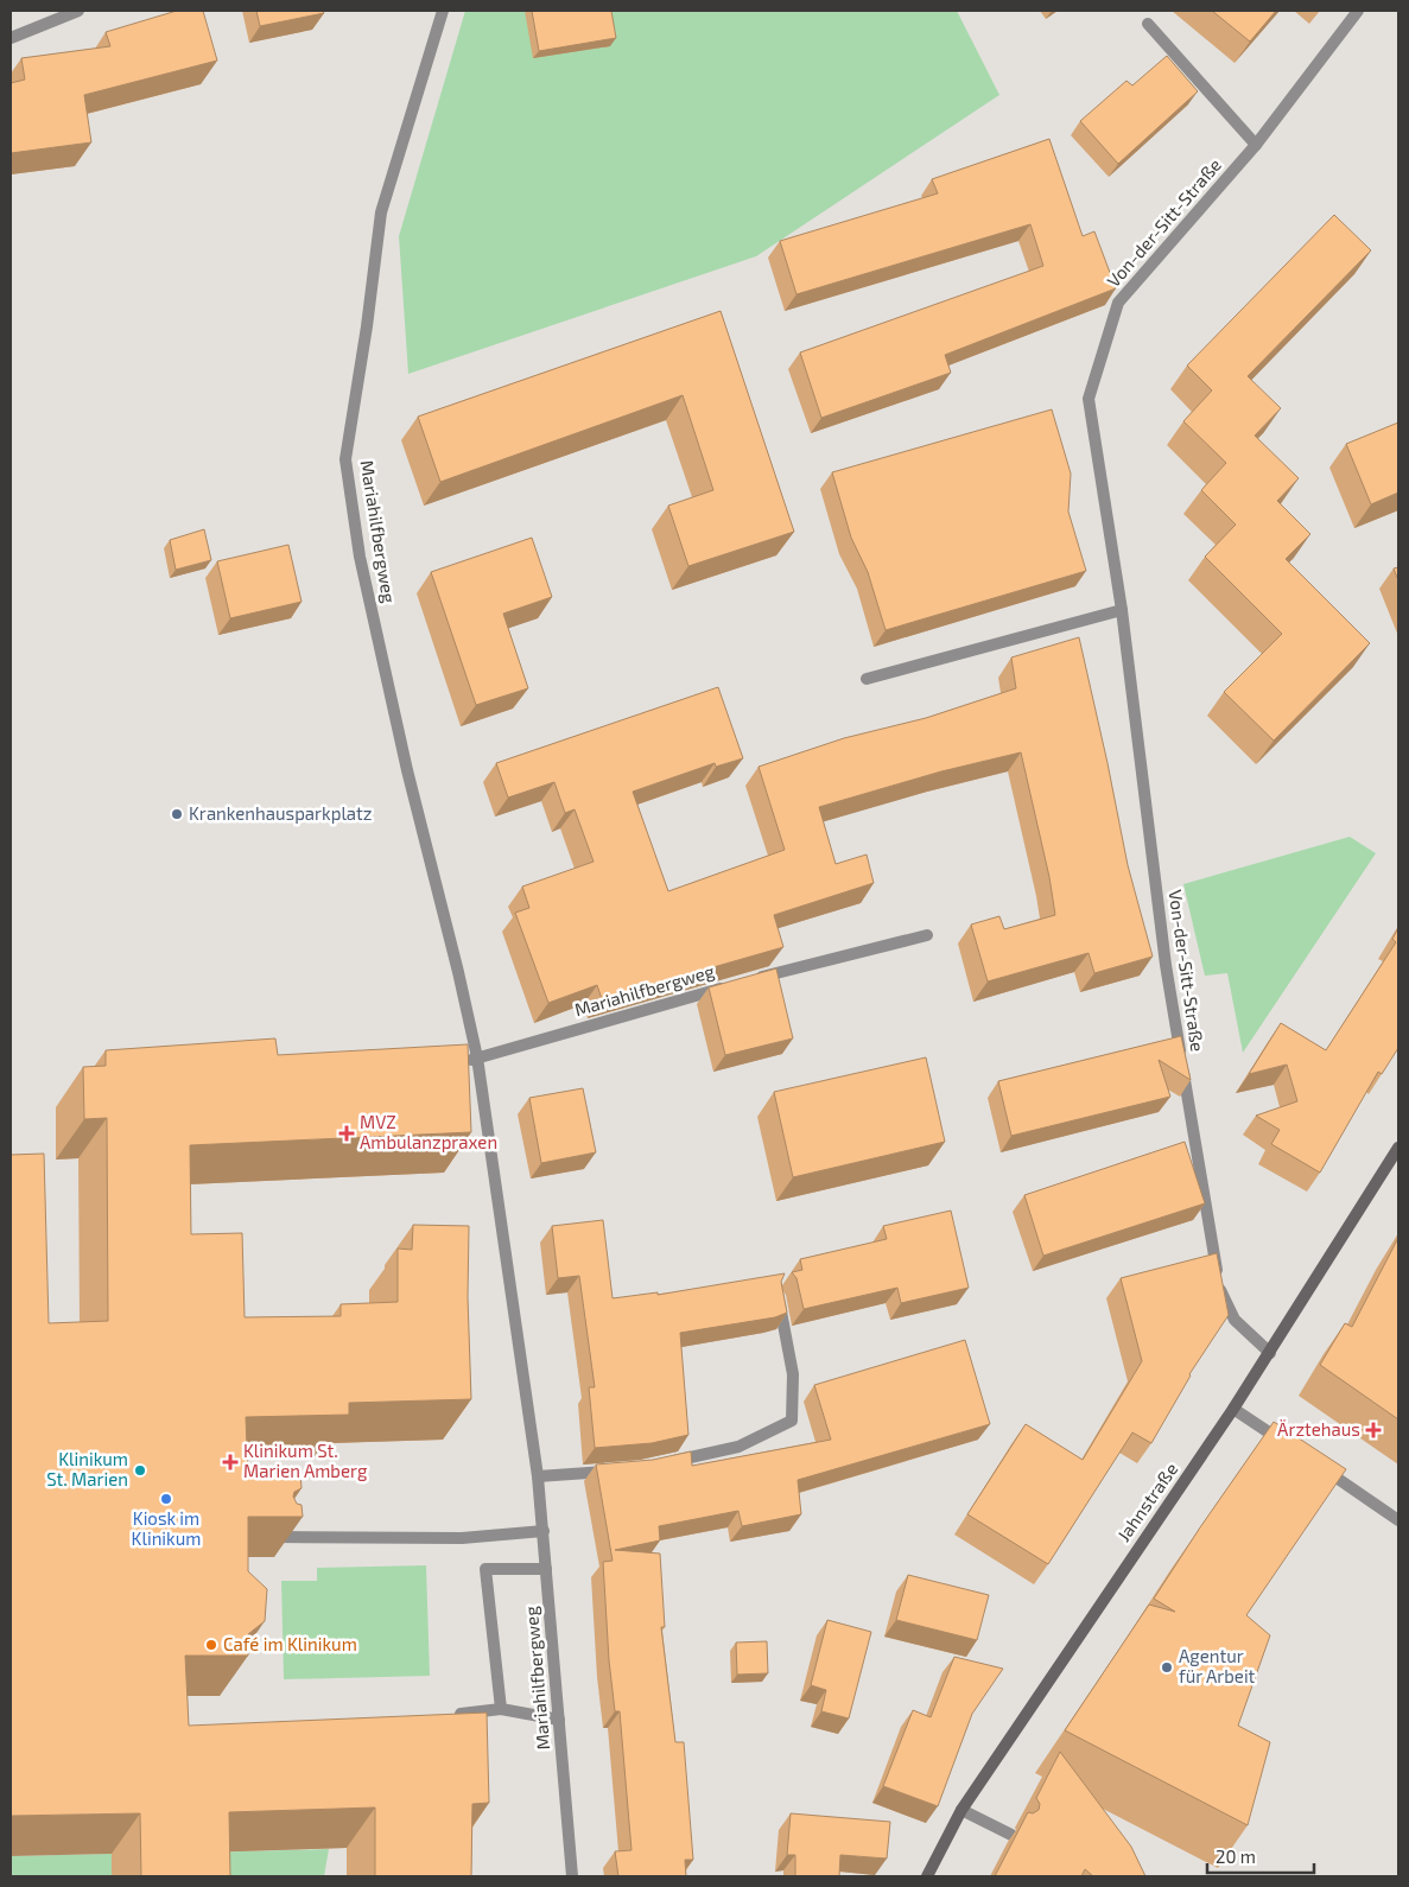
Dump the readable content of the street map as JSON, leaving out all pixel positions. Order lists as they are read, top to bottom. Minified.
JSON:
{"streets":{"street":["Von-der-Sitt-Straße","Mariahilfbergweg","Jahnstraße"]},"crossings":[["Von-der-Sitt-Straße","Jahnstraße"]],"places":{"other":["Krankenhausparkplatz","Klinikum St. Marien","Kiosk im Klinikum","Café im Klinikum","Agentur für Arbeit"],"health":["MVZ Ambulanzpraxen","Ärztehaus","Klinikum St. Marien Amberg"]},"scale_bar":"20 m"}
